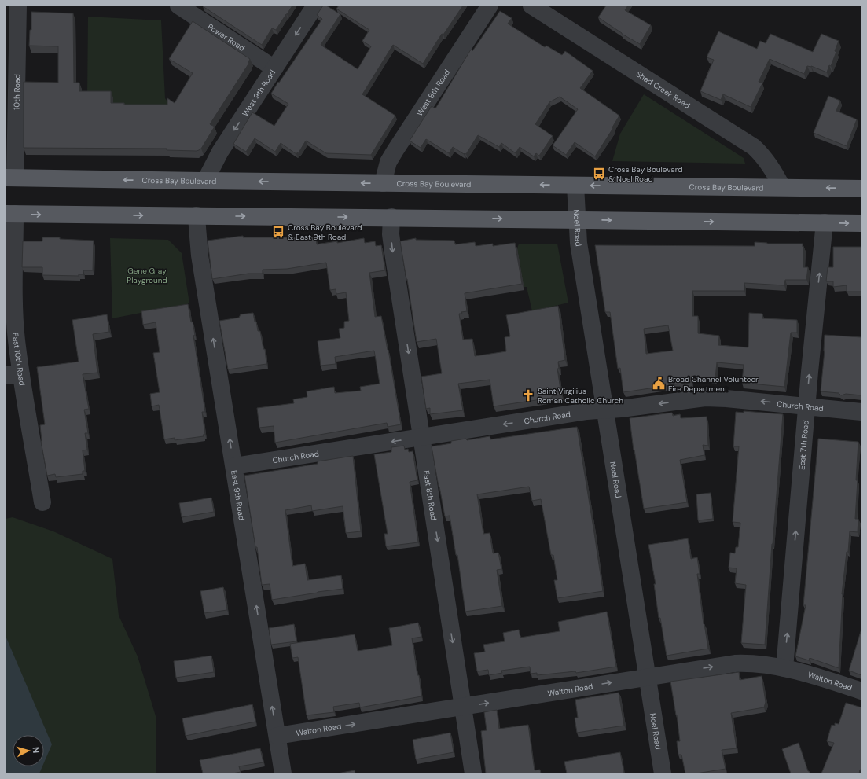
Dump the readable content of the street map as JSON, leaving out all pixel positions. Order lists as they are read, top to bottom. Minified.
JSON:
{"streets":{"main road":["Cross Bay Boulevard"],"street":["Power Road","Shad Creek Road","10th Road","West 9th Road","West 8th Road","Noel Road","East 10th Road","Church Road","East 7th Road","East 9th Road","East 8th Road","Walton Road"]},"crossings":[["Power Road","West 9th Road"],["Shad Creek Road","Cross Bay Boulevard"],["10th Road","Cross Bay Boulevard"],["West 9th Road","Cross Bay Boulevard"],["West 8th Road","Cross Bay Boulevard"],["Cross Bay Boulevard","Noel Road"],["Noel Road","Church Road"],["Noel Road","Walton Road"],["Church Road","East 7th Road"],["Church Road","East 9th Road"],["Church Road","East 8th Road"],["East 7th Road","Walton Road"],["East 9th Road","Walton Road"],["East 8th Road","Walton Road"]],"one_way":["West 9th Road","Church Road","East 7th Road","East 9th Road","East 8th Road","Walton Road"],"parks":["Gene Gray Playground"],"places":{"bus stop":["Cross Bay Boulevard & Noel Road","Cross Bay Boulevard & East 9th Road"],"public building":["Broad Channel Volunteer Fire Department"],"church":["Saint Virgilius Roman Catholic Church"]},"north":"right"}
